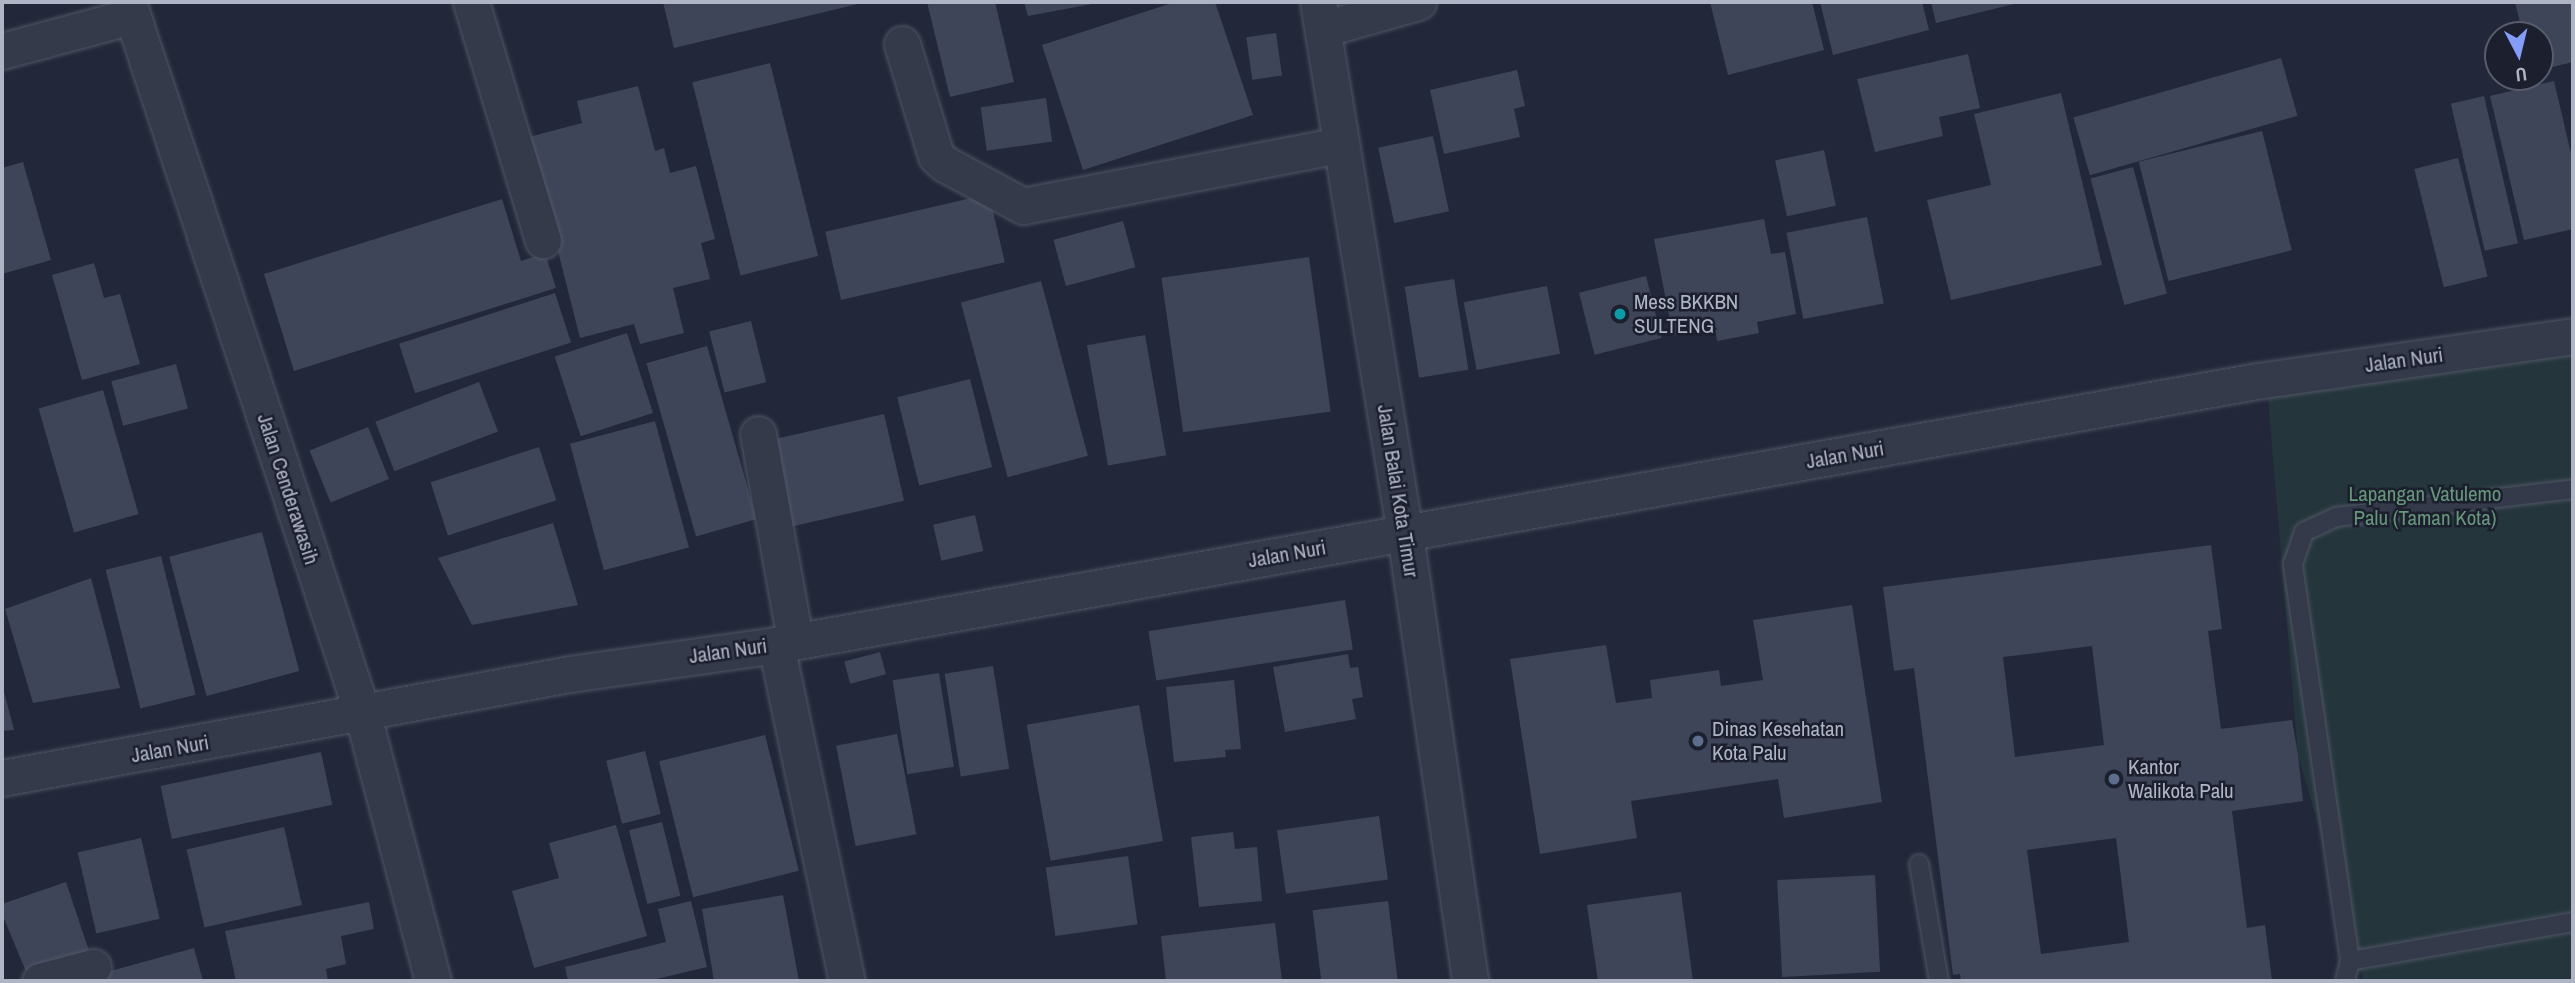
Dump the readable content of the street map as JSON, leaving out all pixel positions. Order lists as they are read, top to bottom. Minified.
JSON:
{"streets":{"street":["Jalan Nuri","Jalan Cenderawasih","Jalan Balai Kota Timur"]},"crossings":[["Jalan Nuri","Jalan Cenderawasih"],["Jalan Nuri","Jalan Balai Kota Timur"]],"parks":["Lapangan Vatulemo Palu (Taman Kota)"],"places":["Mess BKKBN SULTENG","Dinas Kesehatan Kota Palu","Kantor Walikota Palu"],"north":"bottom"}
